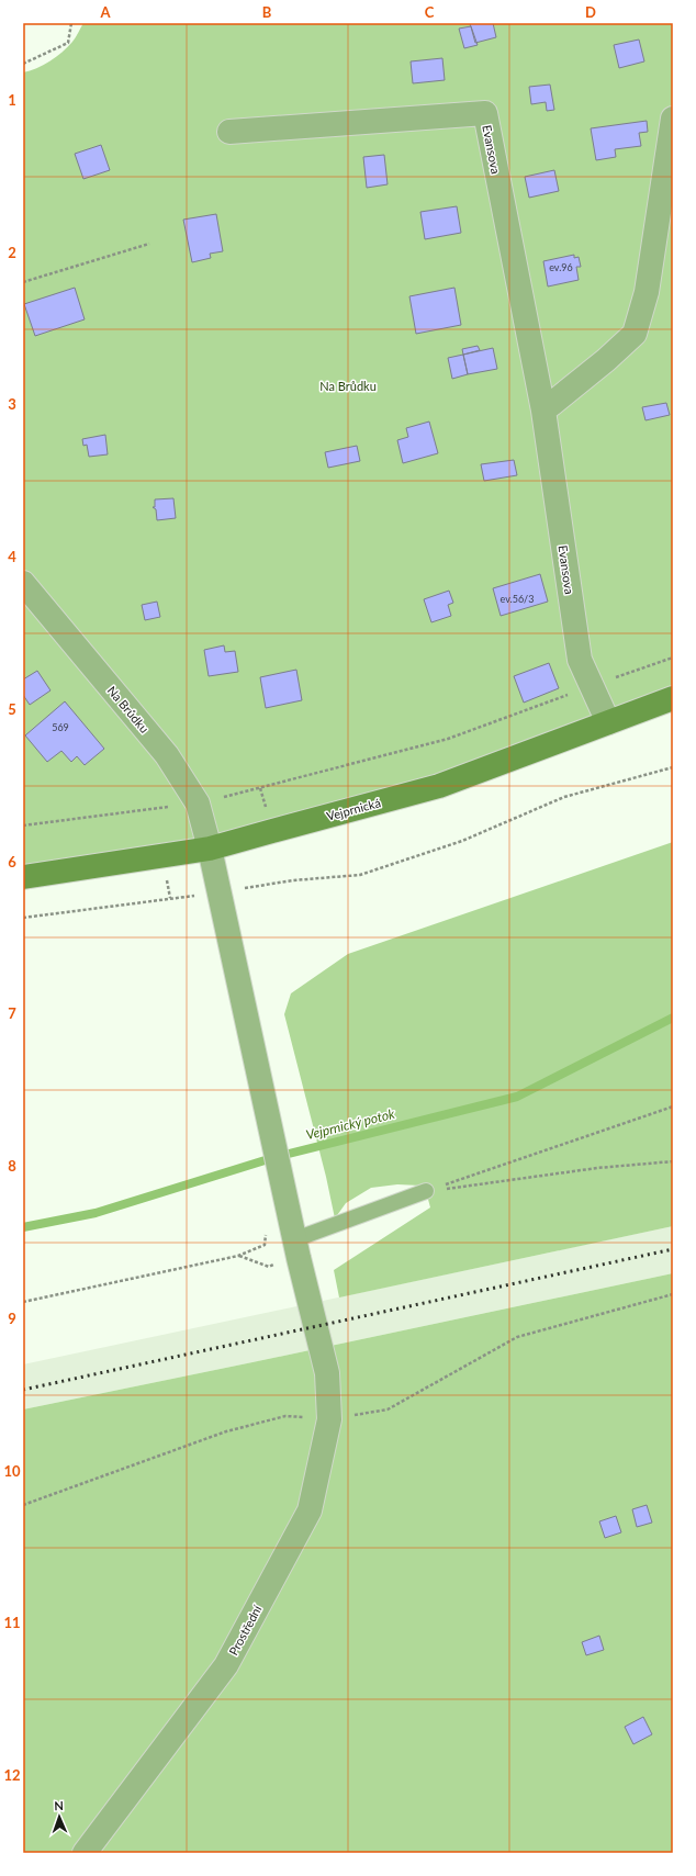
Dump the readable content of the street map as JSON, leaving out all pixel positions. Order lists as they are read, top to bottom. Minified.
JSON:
{"streets":{"main road":["Vejprnická"],"street":["Evansova","Na Brůdku","Prostřední"]},"crossings":[["Evansova","Vejprnická"],["Na Brůdku","Vejprnická"],["Na Brůdku","Prostřední"]],"water":["Vejprnický potok"],"parks":["Na Brůdku"],"house_numbers":["ev.96","ev.56/3","569"],"north":"top","grid":{"columns":["A","B","C","D"],"rows":["1","2","3","4","5","6","7","8","9","10","11","12"]}}
